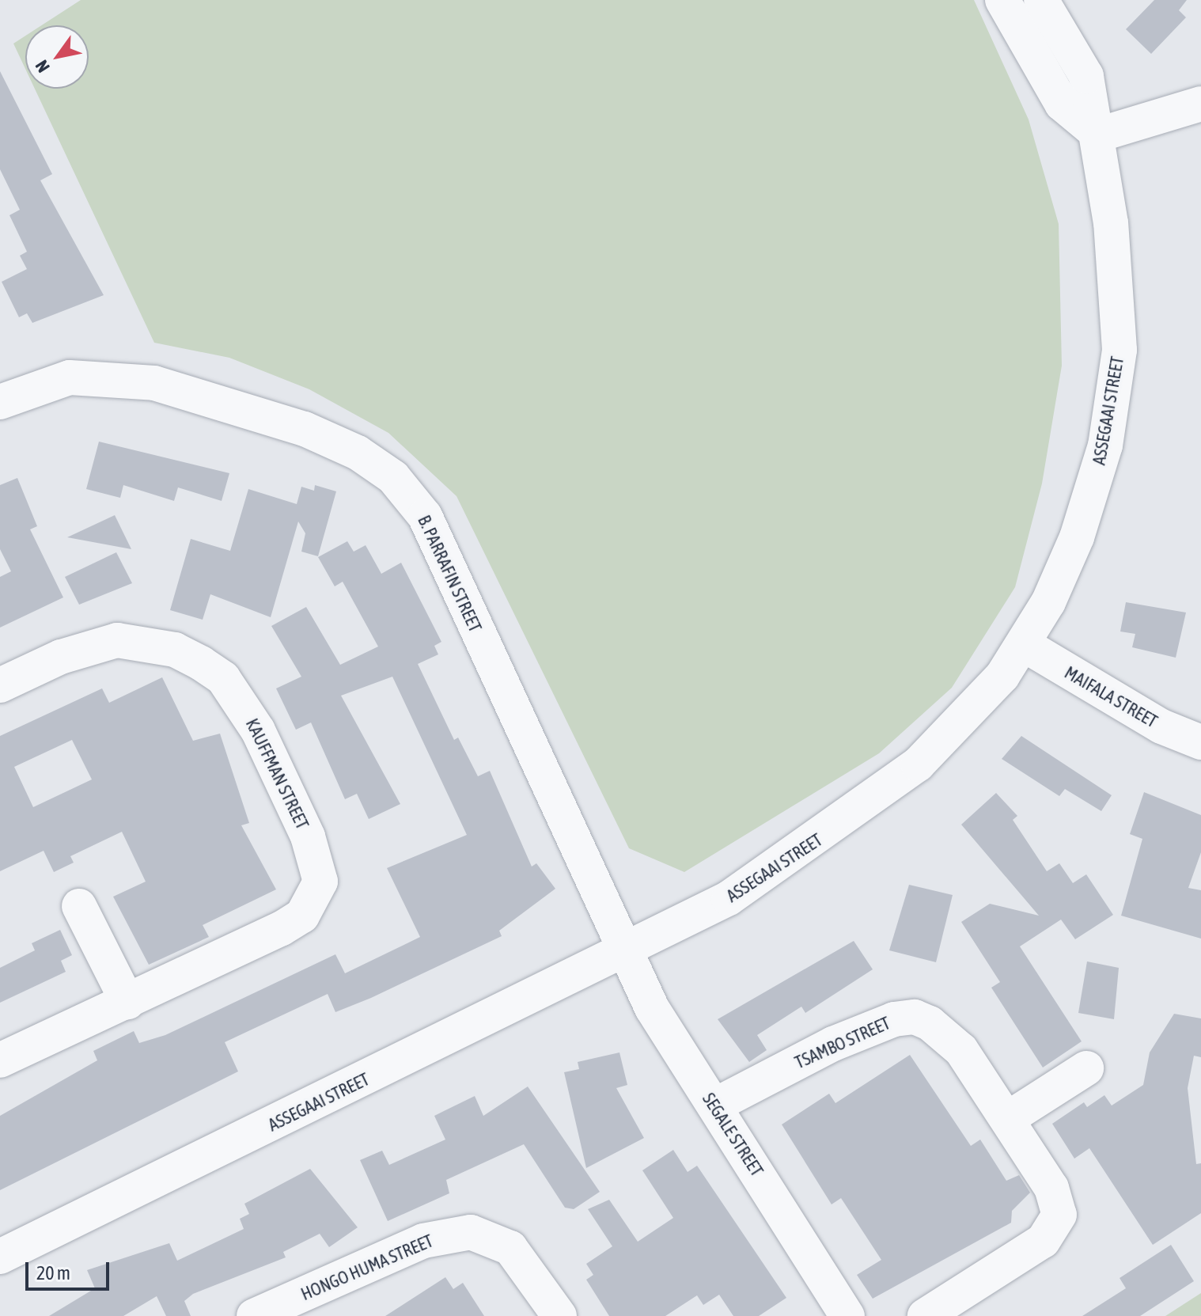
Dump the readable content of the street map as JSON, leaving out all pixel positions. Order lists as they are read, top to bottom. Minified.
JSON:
{"streets":{"street":["ASSEGAAI STREET","B. PARRAFIN STREET","MAIFALA STREET","KAUFFMAN STREET","TSAMBO STREET","SEGALE STREET","HONGO HUMA STREET"]},"crossings":[["ASSEGAAI STREET","B. PARRAFIN STREET"],["ASSEGAAI STREET","MAIFALA STREET"],["ASSEGAAI STREET","SEGALE STREET"],["B. PARRAFIN STREET","SEGALE STREET"],["TSAMBO STREET","SEGALE STREET"]],"scale_bar":"20 m","north":"bottom left"}
